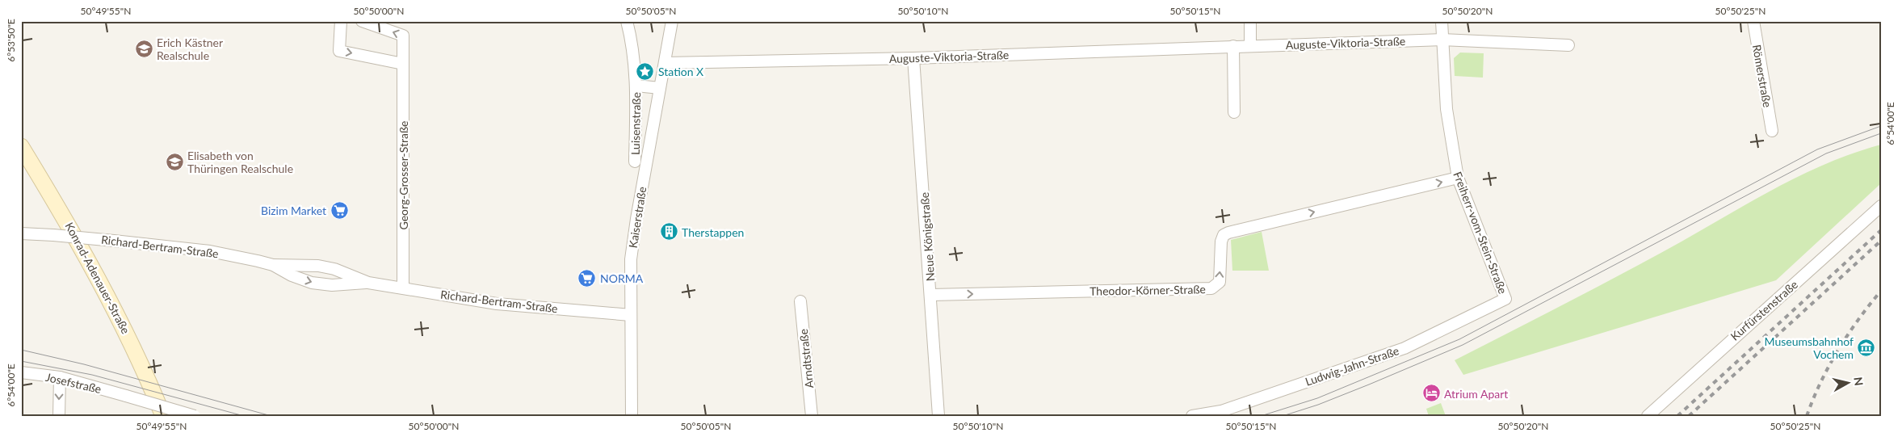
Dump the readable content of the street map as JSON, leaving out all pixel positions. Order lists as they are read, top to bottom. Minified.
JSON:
{"streets":{"main road":["Konrad-Adenauer-Straße"],"street":["Auguste-Viktoria-Straße","Römerstraße","Luisenstraße","Georg-Grosser-Straße","Kaiserstraße","Freiherr-vom-Stein-Straße","Neue Königstraße","Richard-Bertram-Straße","Theodor-Körner-Straße","Kurfürstenstraße","Arndtstraße","Ludwig-Jahn-Straße","Josefstraße"]},"crossings":[["Auguste-Viktoria-Straße","Kaiserstraße"],["Auguste-Viktoria-Straße","Freiherr-vom-Stein-Straße"],["Auguste-Viktoria-Straße","Neue Königstraße"],["Luisenstraße","Kaiserstraße"],["Georg-Grosser-Straße","Richard-Bertram-Straße"],["Kaiserstraße","Richard-Bertram-Straße"],["Freiherr-vom-Stein-Straße","Theodor-Körner-Straße"],["Freiherr-vom-Stein-Straße","Ludwig-Jahn-Straße"],["Neue Königstraße","Theodor-Körner-Straße"]],"one_way":["Theodor-Körner-Straße"],"places":{"school or university":["Erich Kästner Realschule","Elisabeth von Thüringen Realschule"],"place":["Station X"],"supermarket":["Bizim Market","NORMA"],"building":["Therstappen"],"museum":["Museumsbahnhof Vochem"],"hotel":["Atrium Apart"]},"north":"right","coordinates":["50°49'55\"N","50°50'00\"N","50°50'05\"N","50°50'10\"N","50°50'15\"N","50°50'20\"N","50°50'25\"N","6°53'50\"E","6°54'00\"E"]}
